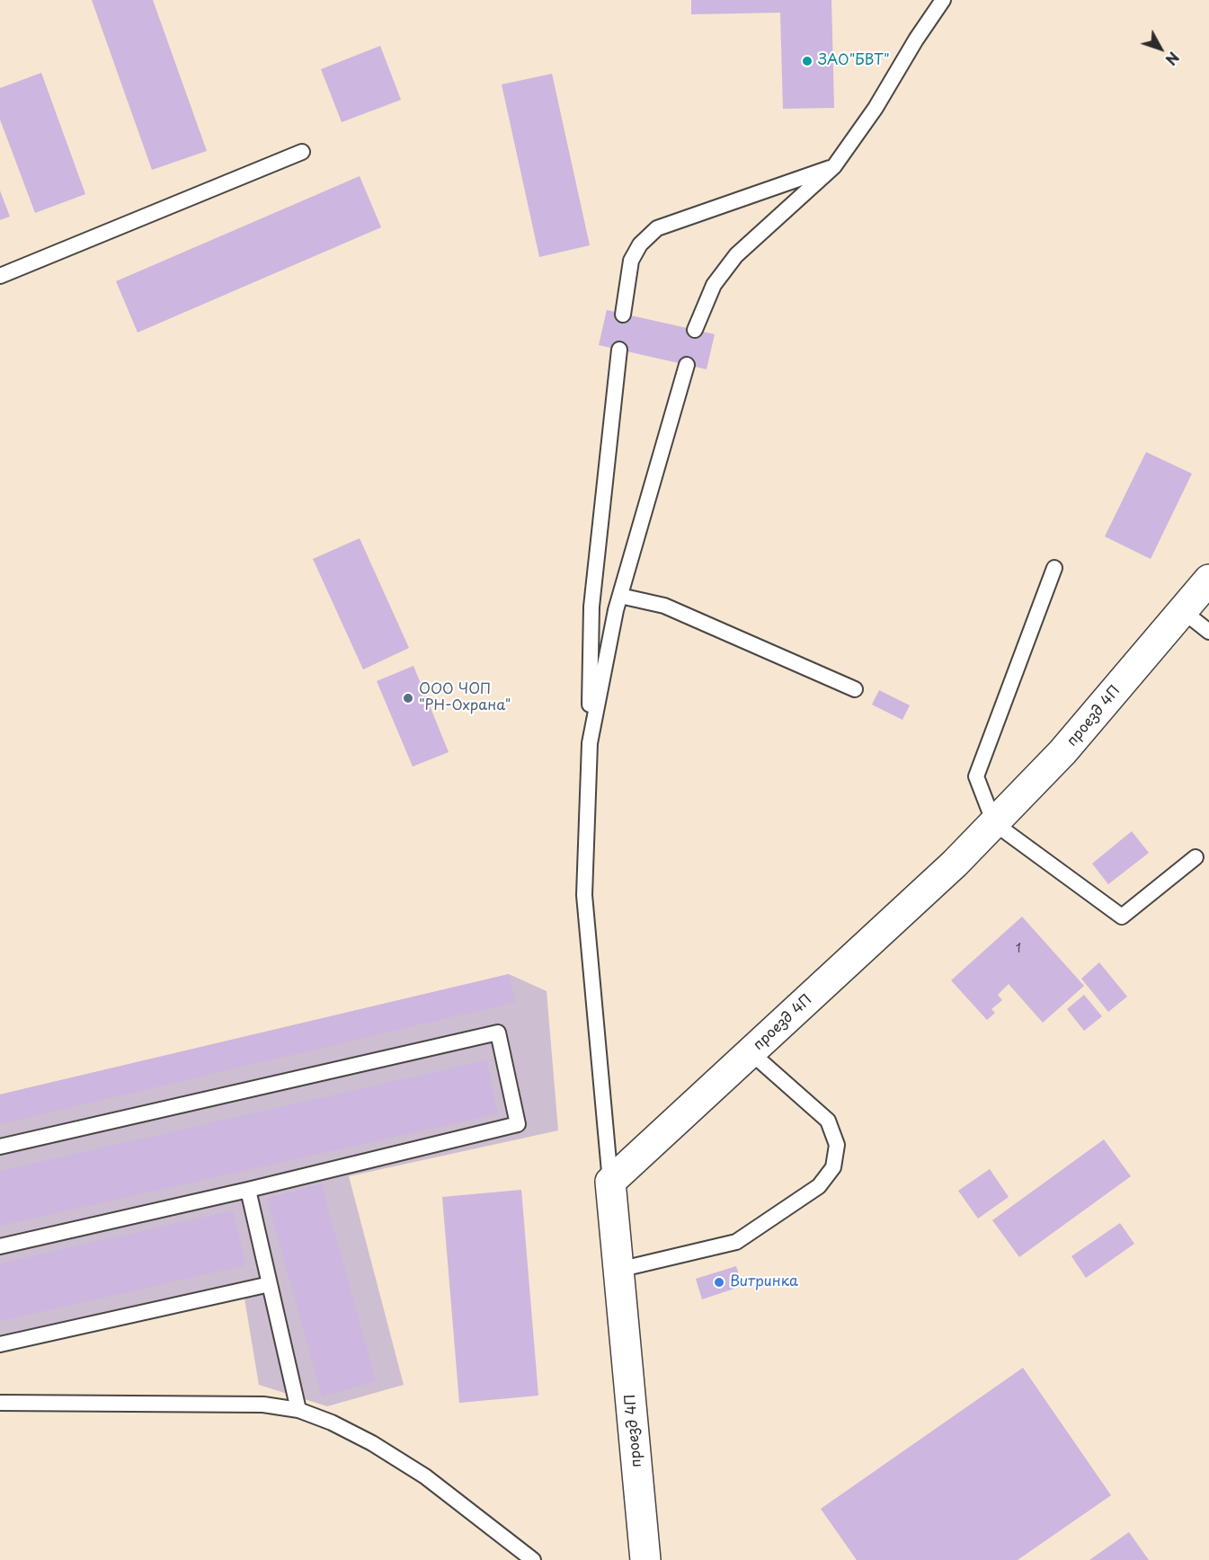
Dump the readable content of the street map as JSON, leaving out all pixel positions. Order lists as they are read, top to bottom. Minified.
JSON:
{"streets":{"street":["проезд 4П"]},"places":["ЗАО\"БВТ\"","ООО ЧОП \"РН-Охрана\"","Витринка"],"house_numbers":["1"],"north":"bottom right"}
